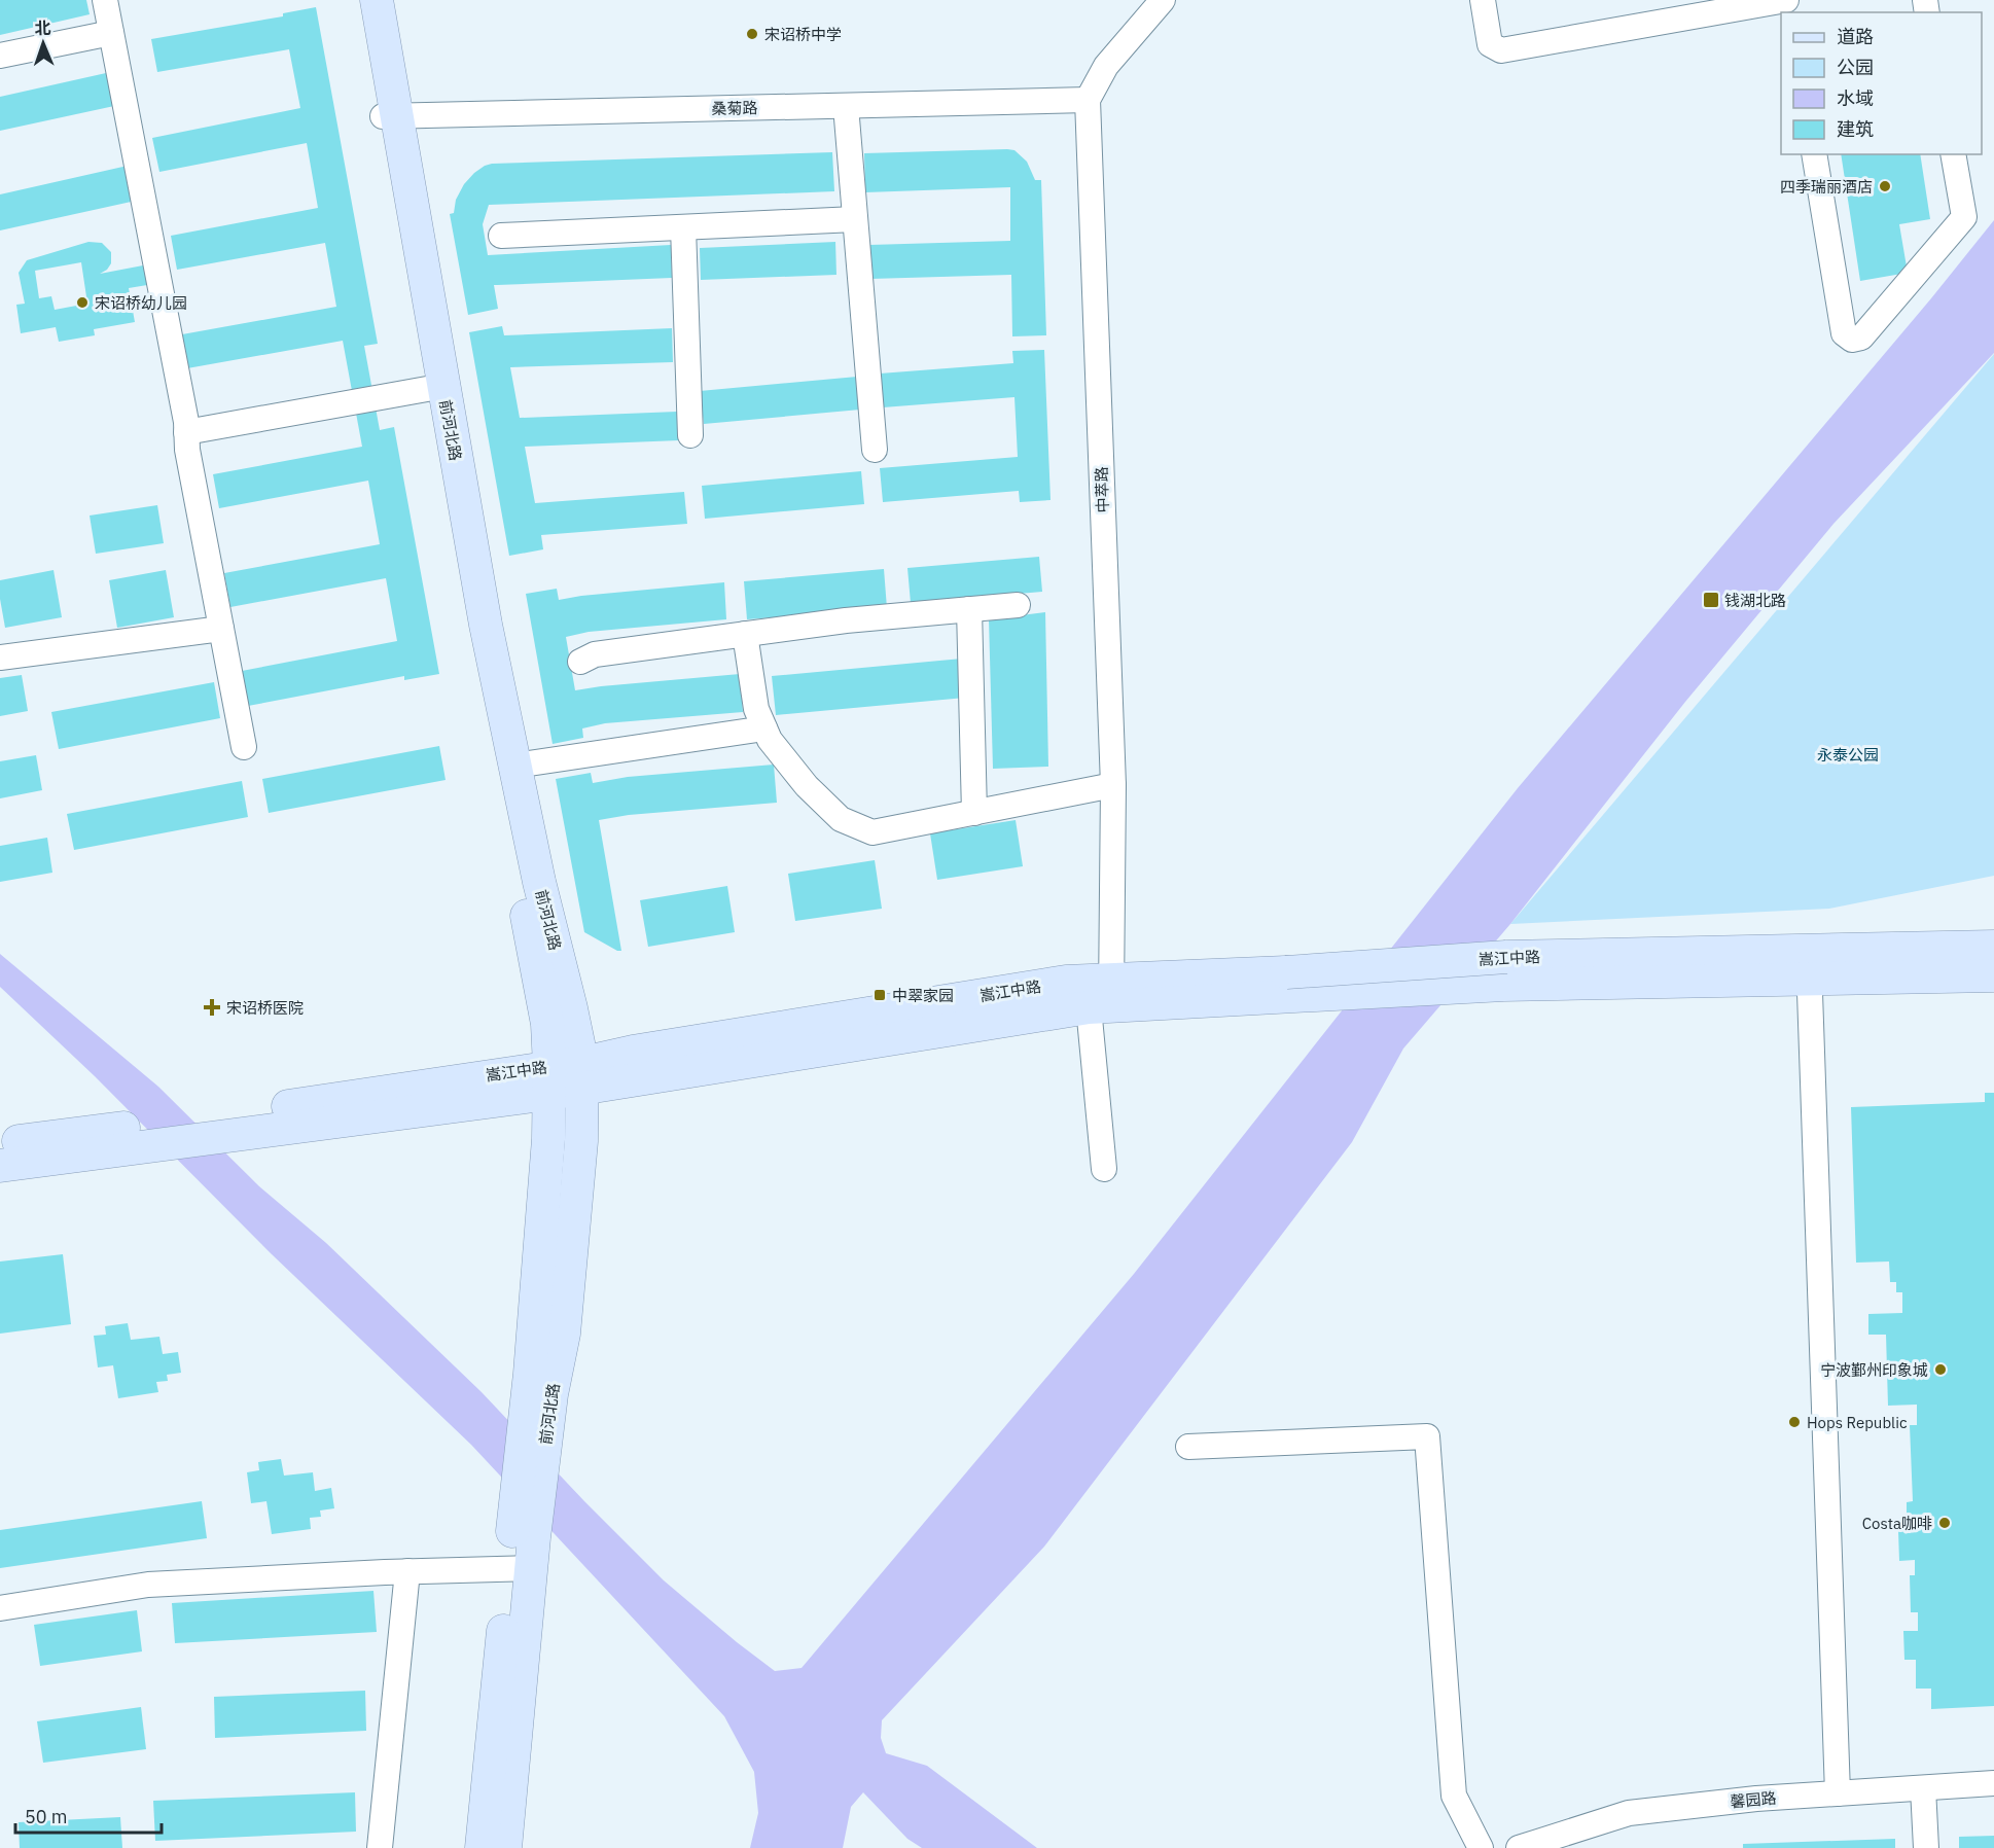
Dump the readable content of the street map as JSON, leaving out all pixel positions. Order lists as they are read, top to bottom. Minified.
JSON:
{"streets":{"main road":["前河北路","嵩江中路"],"street":["桑菊路","中萃路","馨园路"]},"crossings":[["桑菊路","前河北路"],["桑菊路","中萃路"],["前河北路","嵩江中路"],["中萃路","嵩江中路"]],"parks":["永泰公园"],"places":{"other":["宋诏桥中学","四季瑞丽酒店","宋诏桥幼儿园","宁波鄞州印象城","Hops Republic","Costa咖啡"],"transit":["钱湖北路","中翠家园"],"health":["宋诏桥医院"]},"legend":["道路","公园","水域","建筑"],"scale_bar":"50 m","north":"top"}
